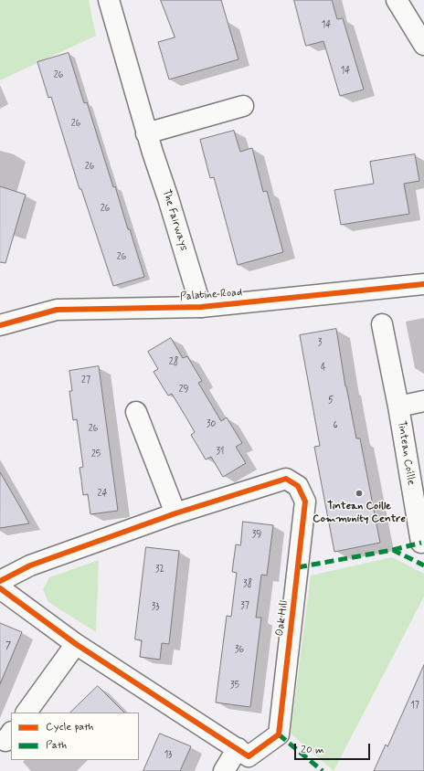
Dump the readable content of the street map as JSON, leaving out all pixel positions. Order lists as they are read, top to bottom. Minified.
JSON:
{"streets":{"street":["The Fairways","Palatine Road","Tintean Coílle","Oak Hill"]},"crossings":[["The Fairways","Palatine Road"]],"places":["Tintean Coille Community Centre"],"house_numbers":["14","14","26","26","26","26","26","3","28","4","27","29","5","30","6","26","31","25","24","39","32","38","37","33","7","36","35","17","13"],"legend":["Cycle path","Path"],"scale_bar":"20 m"}
